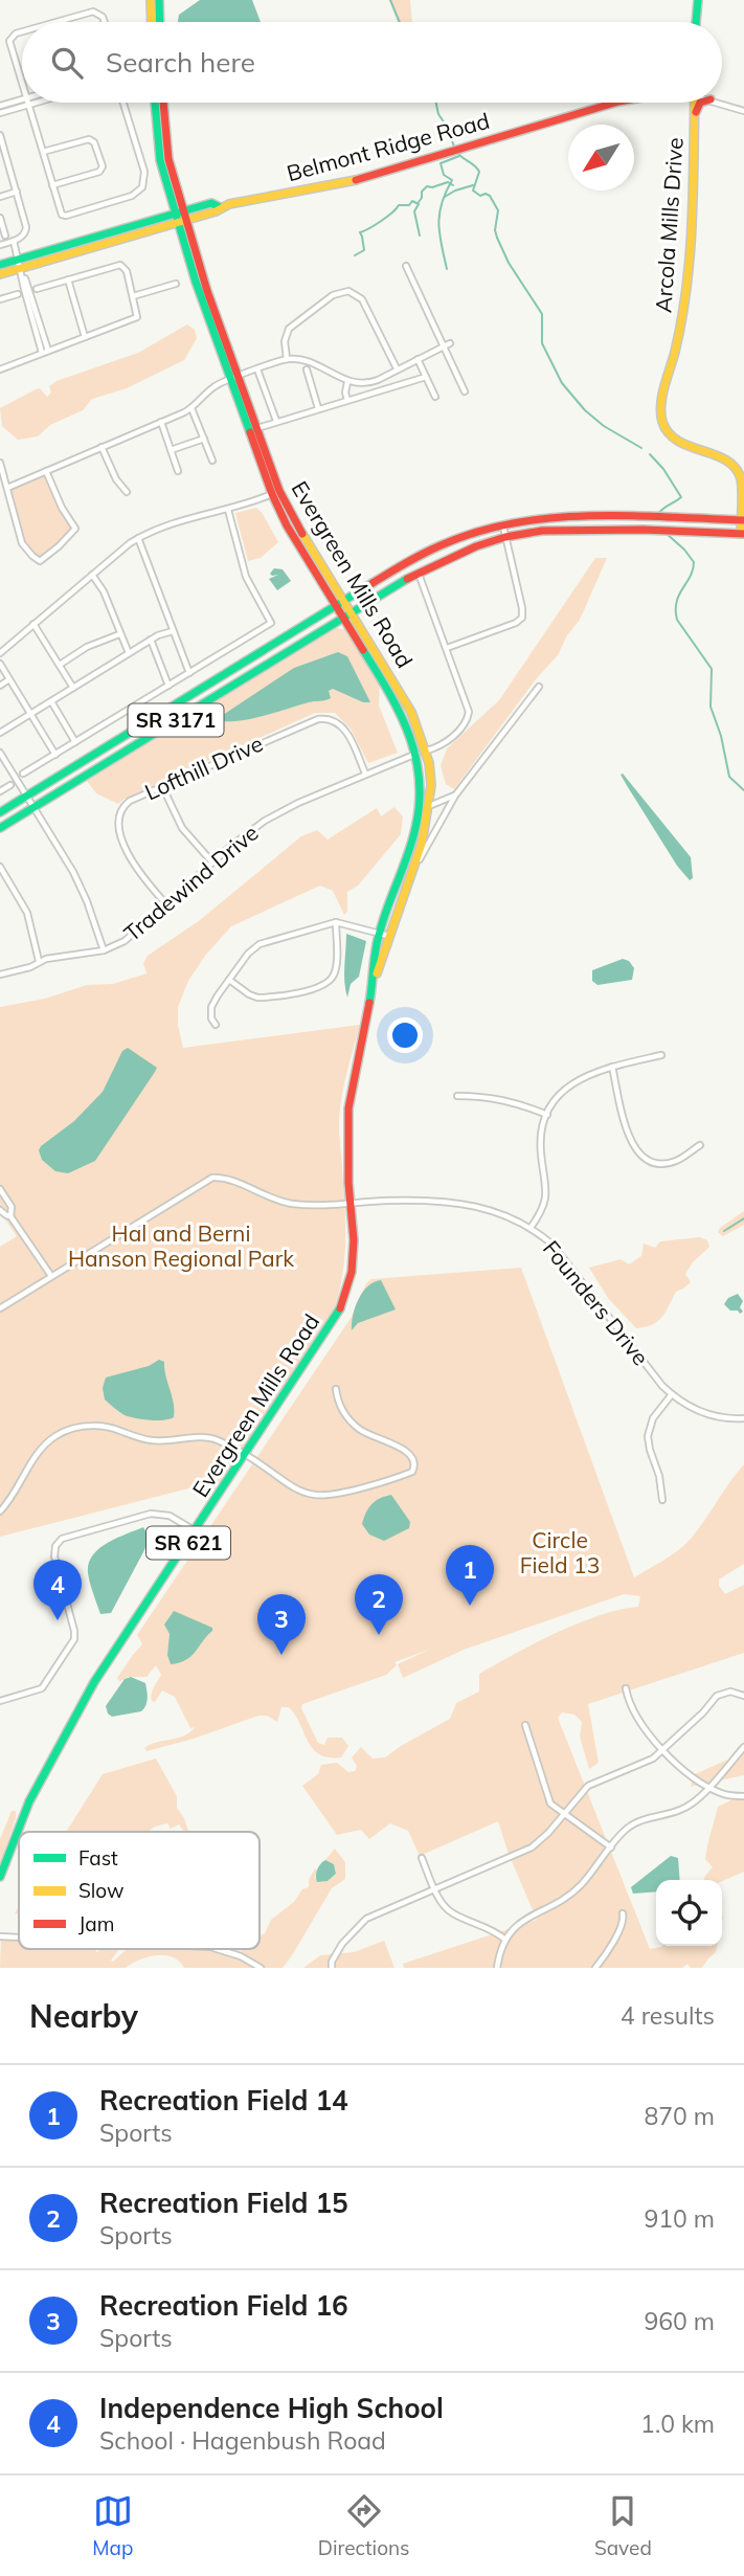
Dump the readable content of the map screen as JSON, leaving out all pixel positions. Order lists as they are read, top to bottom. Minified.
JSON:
{"streets":{"main road":["Belmont Ridge Road","Arcola Mills Drive","Evergreen Mills Road","SR 3171","SR 621"],"street":["Lofthill Drive","Tradewind Drive","Founders Drive"]},"crossings":[["Belmont Ridge Road","Evergreen Mills Road"],["Arcola Mills Drive","SR 3171"],["Evergreen Mills Road","SR 3171"],["Evergreen Mills Road","Tradewind Drive"],["Evergreen Mills Road","Founders Drive"],["Evergreen Mills Road","SR 621"],["Lofthill Drive","Tradewind Drive"]],"parks":["Hal and Berni Hanson Regional Park","Circle Field 13"],"legend":["Fast","Slow","Jam"],"north":"bottom left","page":{"search":"Search here","pins":["1","4","2","3"],"heading":["Nearby","4 results"],"list":[{"mark":"1","name":"Recreation Field 14","note":"Sports","value":"870 m"},{"mark":"2","name":"Recreation Field 15","note":"Sports","value":"910 m"},{"mark":"3","name":"Recreation Field 16","note":"Sports","value":"960 m"},{"mark":"4","name":"Independence High School","note":"School · Hagenbush Road","value":"1.0 km"}],"nav":["Map","Directions","Saved"]}}
